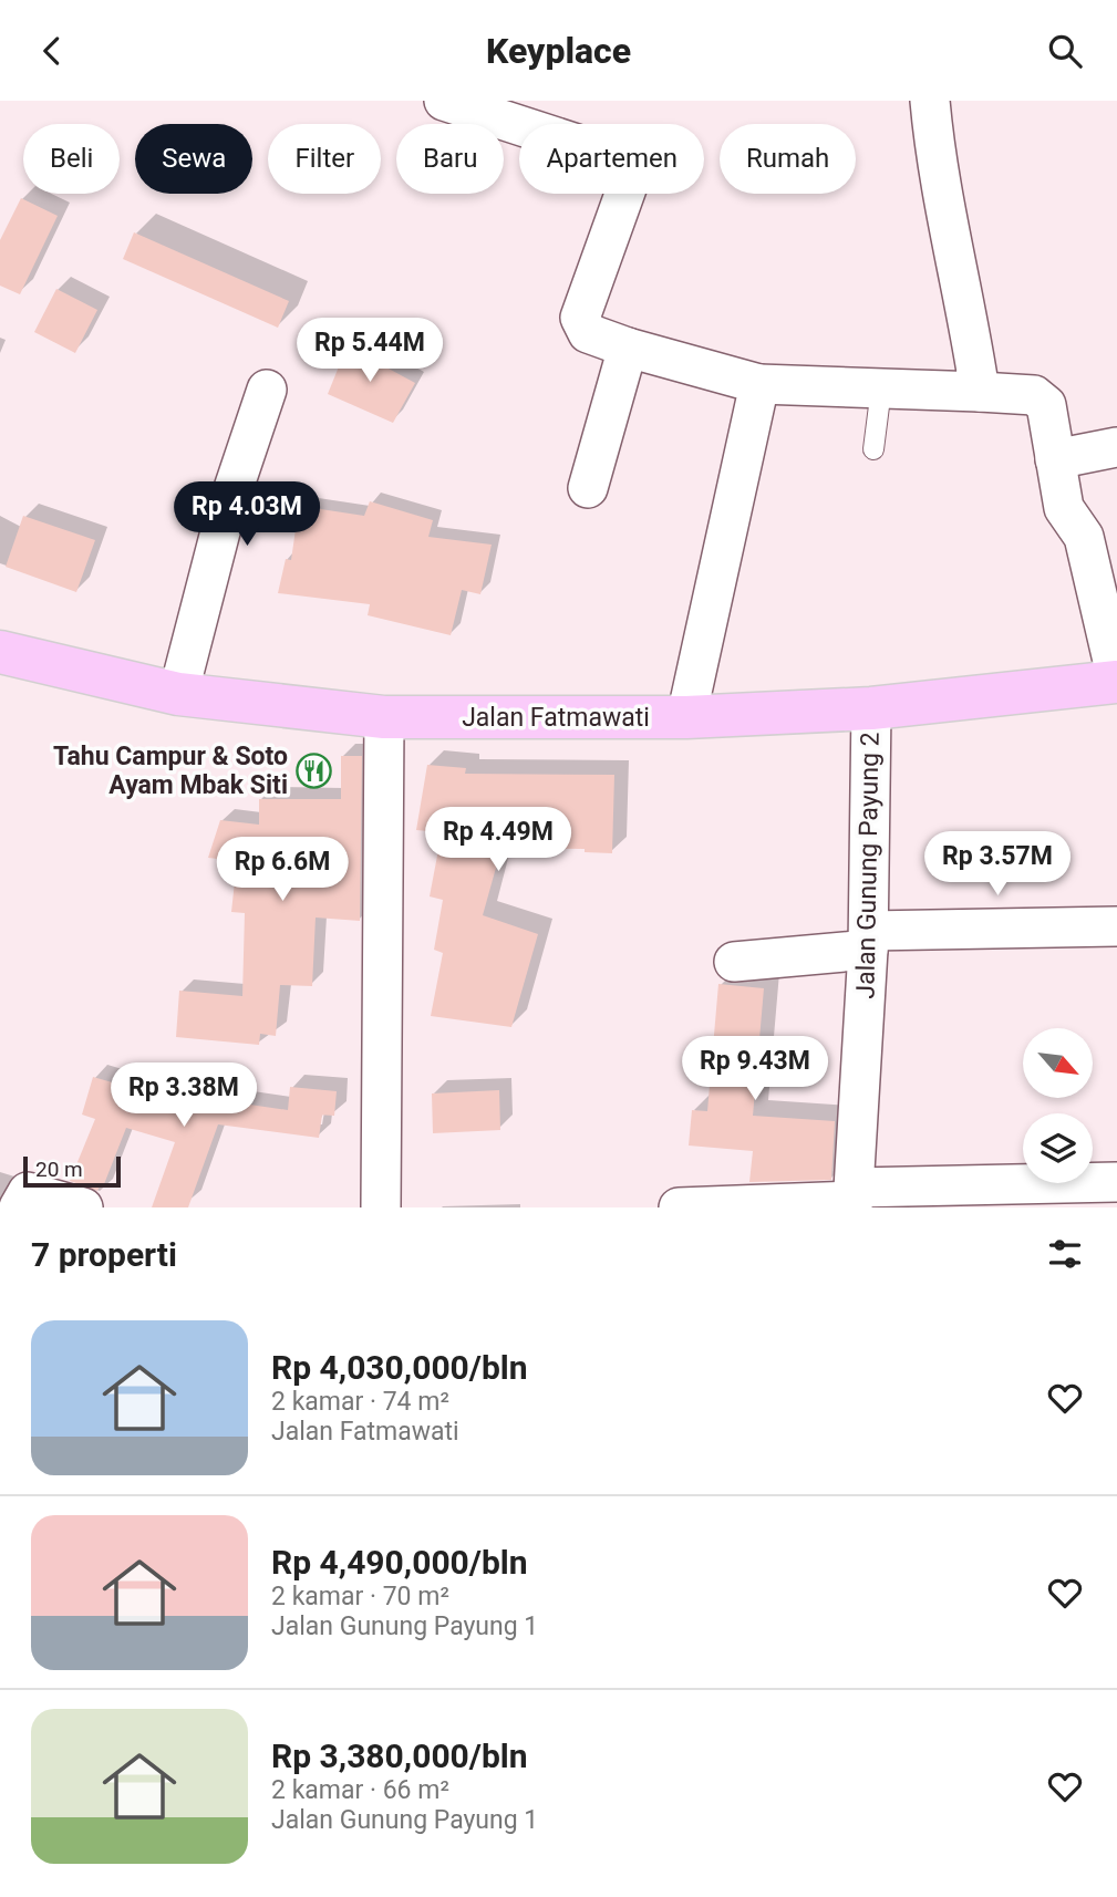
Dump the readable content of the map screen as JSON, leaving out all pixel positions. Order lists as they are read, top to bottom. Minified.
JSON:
{"streets":{"main road":["Jalan Fatmawati"],"street":["Jalan Gunung Payung 2"]},"crossings":[["Jalan Fatmawati","Jalan Gunung Payung 2"]],"places":{"restaurant":["Tahu Campur & Soto Ayam Mbak Siti"]},"scale_bar":"20 m","north":"bottom right","page":{"header":"Keyplace","chip":["Beli","Sewa","Filter","Baru","Apartemen","Rumah"],"price":["Rp 5.44M","Rp 4.03M","Rp 4.49M","Rp 3.57M","Rp 6.6M","Rp 9.43M","Rp 3.38M"],"scale":"20 m","heading":"7 properti","list":[{"name":"Rp 4,030,000/bln","note":"2 kamar · 74 m² · Jalan Fatmawati"},{"name":"Rp 4,490,000/bln","note":"2 kamar · 70 m² · Jalan Gunung Payung 1"},{"name":"Rp 3,380,000/bln","note":"2 kamar · 66 m² · Jalan Gunung Payung 1"}]}}
